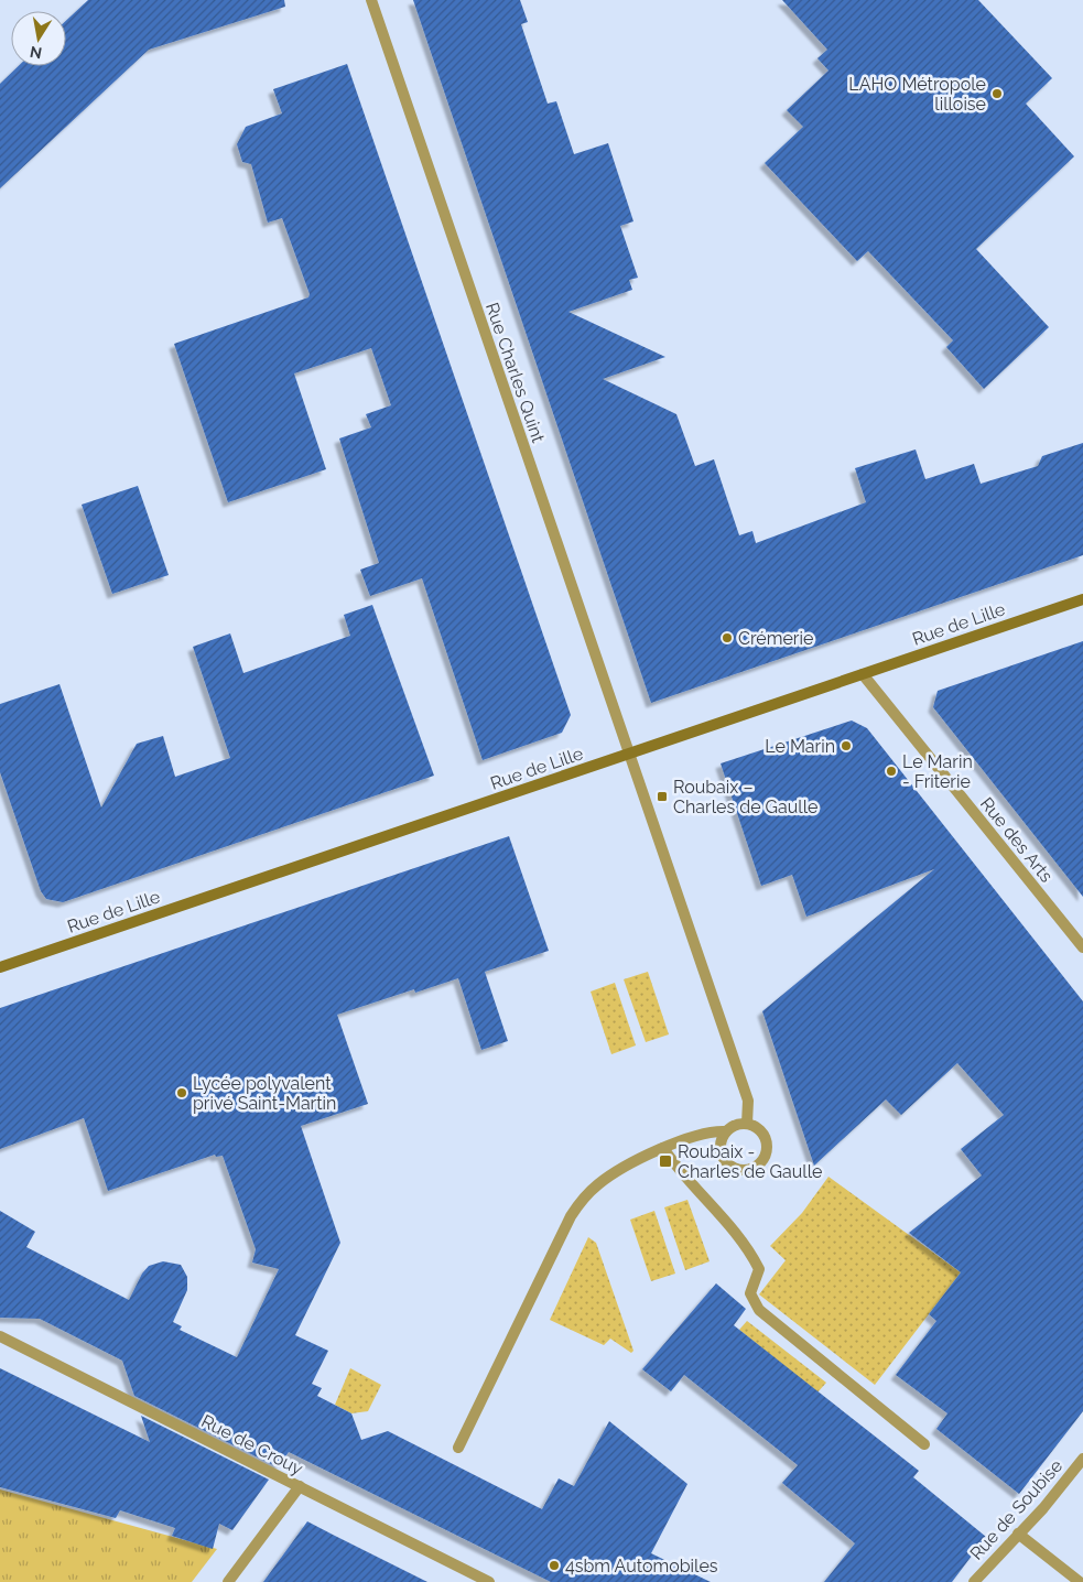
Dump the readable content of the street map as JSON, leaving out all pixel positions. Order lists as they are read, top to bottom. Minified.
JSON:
{"streets":{"street":["Rue Charles Quint","Rue de Lille","Rue des Arts","Rue de Crouy","Rue de Soubise"]},"crossings":[["Rue Charles Quint","Rue de Lille"],["Rue de Lille","Rue des Arts"]],"places":{"other":["LAHO Métropole lilloise","Crémerie","Le Marin","Le Marin - Friterie","Lycée polyvalent privé Saint-Martin","4sbm Automobiles"],"transit":["Roubaix – Charles de Gaulle","Roubaix - Charles de Gaulle"]},"north":"bottom"}
